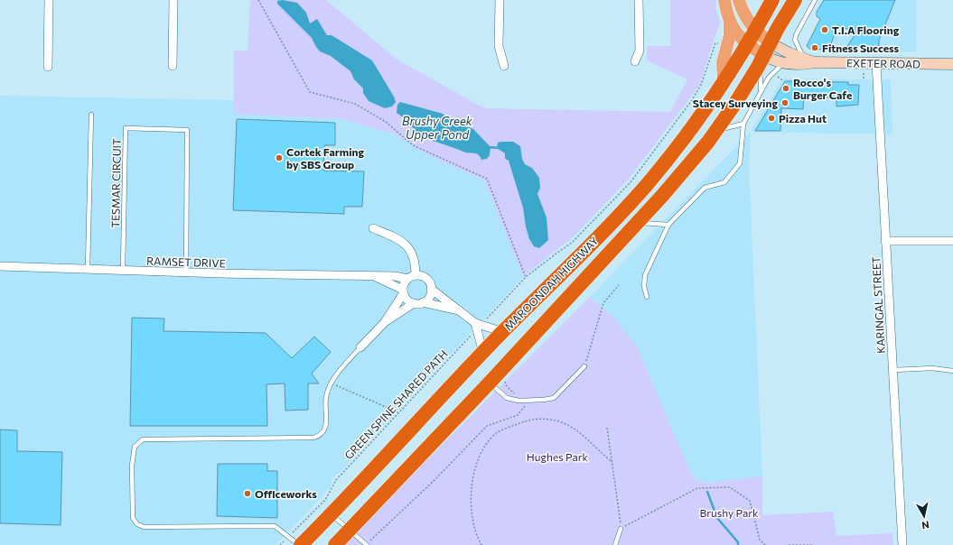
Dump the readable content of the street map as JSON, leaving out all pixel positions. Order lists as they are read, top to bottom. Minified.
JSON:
{"streets":{"highway":["MAROONDAH HIGHWAY"],"main road":["EXETER ROAD"],"street":["RAMSET DRIVE","KARINGAL STREET"],"lane":["TESMAR CIRCUIT"],"path":["GREEN SPINE SHARED PATH"]},"crossings":[["EXETER ROAD","MAROONDAH HIGHWAY"],["EXETER ROAD","KARINGAL STREET"],["TESMAR CIRCUIT","RAMSET DRIVE"]],"water":["Brushy Creek Upper Pond"],"parks":["Hughes Park","Brushy Park"],"places":["T.I.A Flooring","Fitness Success","Rocco's Burger Cafe","Stacey Surveying","Pizza Hut","Cortek Farming by SBS Group","Officeworks"],"north":"bottom"}
